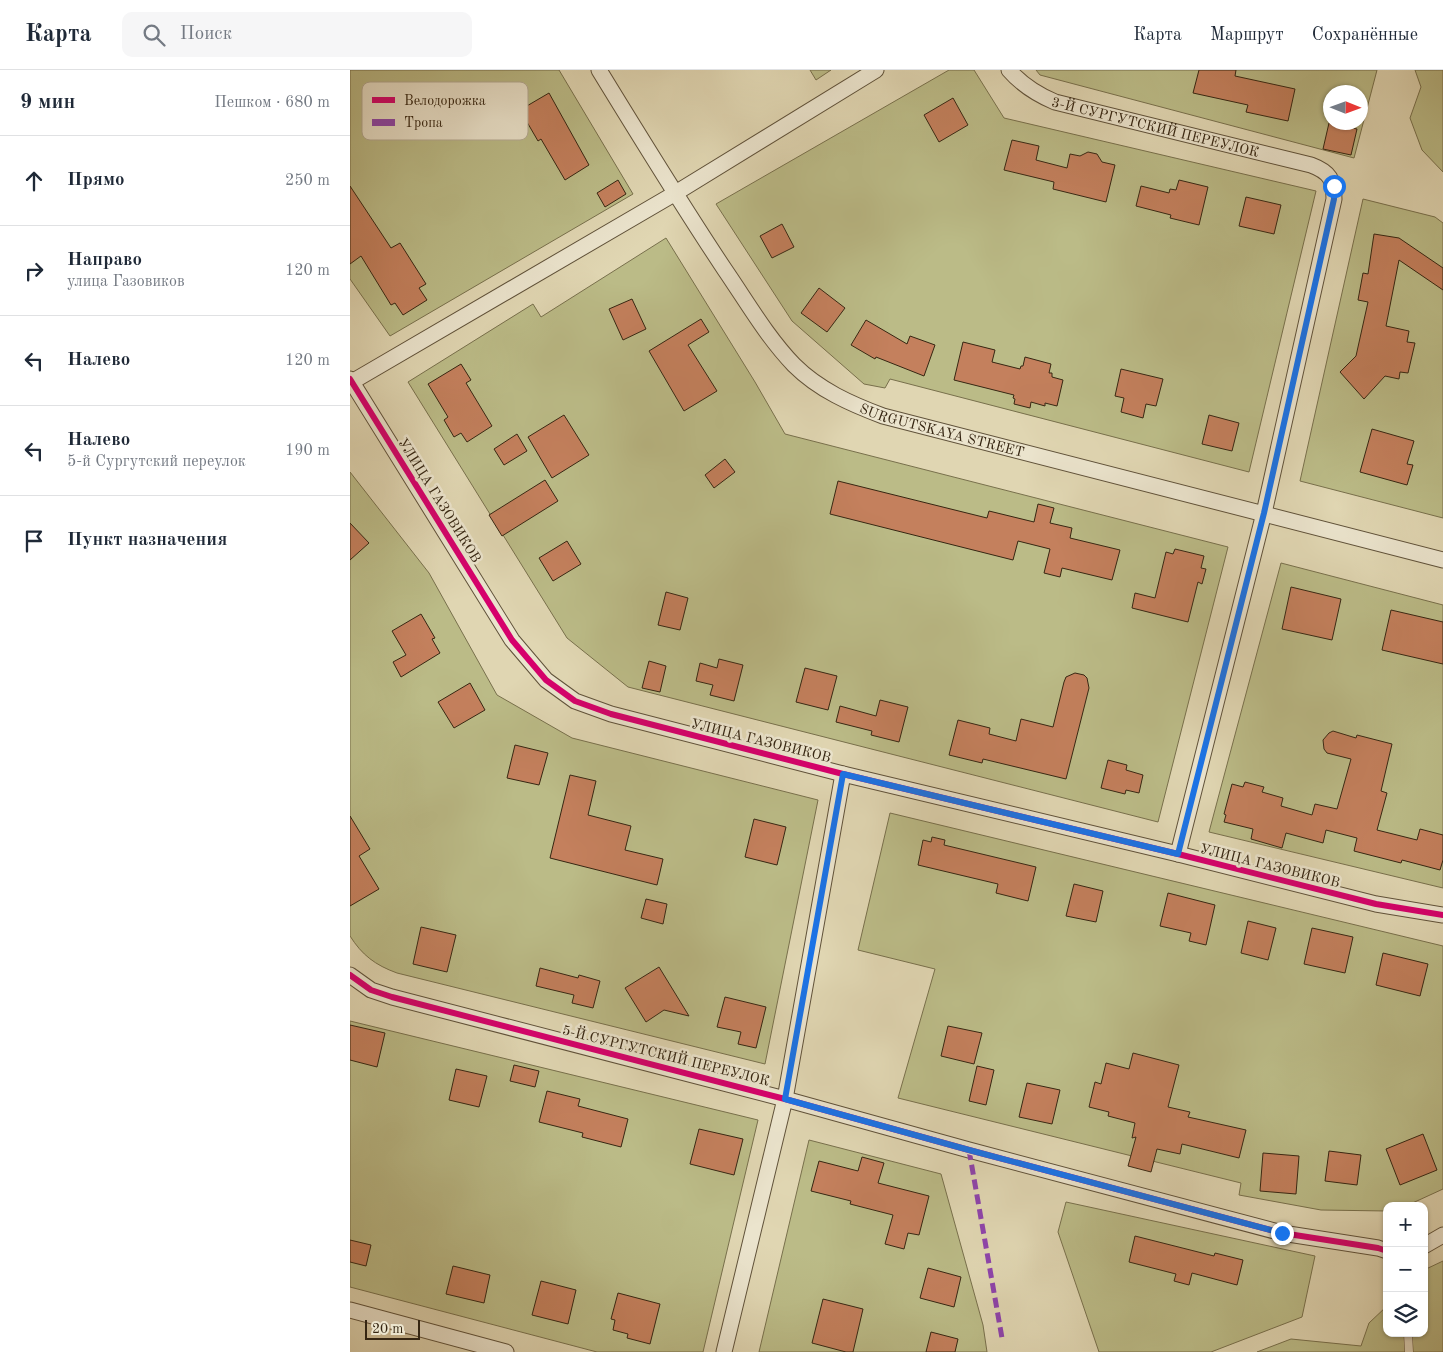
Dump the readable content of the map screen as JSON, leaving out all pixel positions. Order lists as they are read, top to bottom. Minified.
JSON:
{"streets":{"street":["3-Й СУРГУТСКИЙ ПЕРЕУЛОК","SURGUTSKAYA STREET","УЛИЦА ГАЗОВИКОВ","5-Й СУРГУТСКИЙ ПЕРЕУЛОК"]},"crossings":[["3-Й СУРГУТСКИЙ ПЕРЕУЛОК","SURGUTSKAYA STREET"]],"legend":["Велодорожка","Тропа"],"scale_bar":"20 m","north":"right","page":{"header":"Карта","search":"Поиск","nav":["Карта","Маршрут","Сохранённые"],"heading":["9 мин","Пешком · 680 m"],"list":[["Прямо","250 m"],["Направо","улица Газовиков","120 m"],["Налево","120 m"],["Налево","5-й Сургутский переулок","190 m"],"Пункт назначения"],"map_buttons":["+","−"],"scale":"20 m"}}
